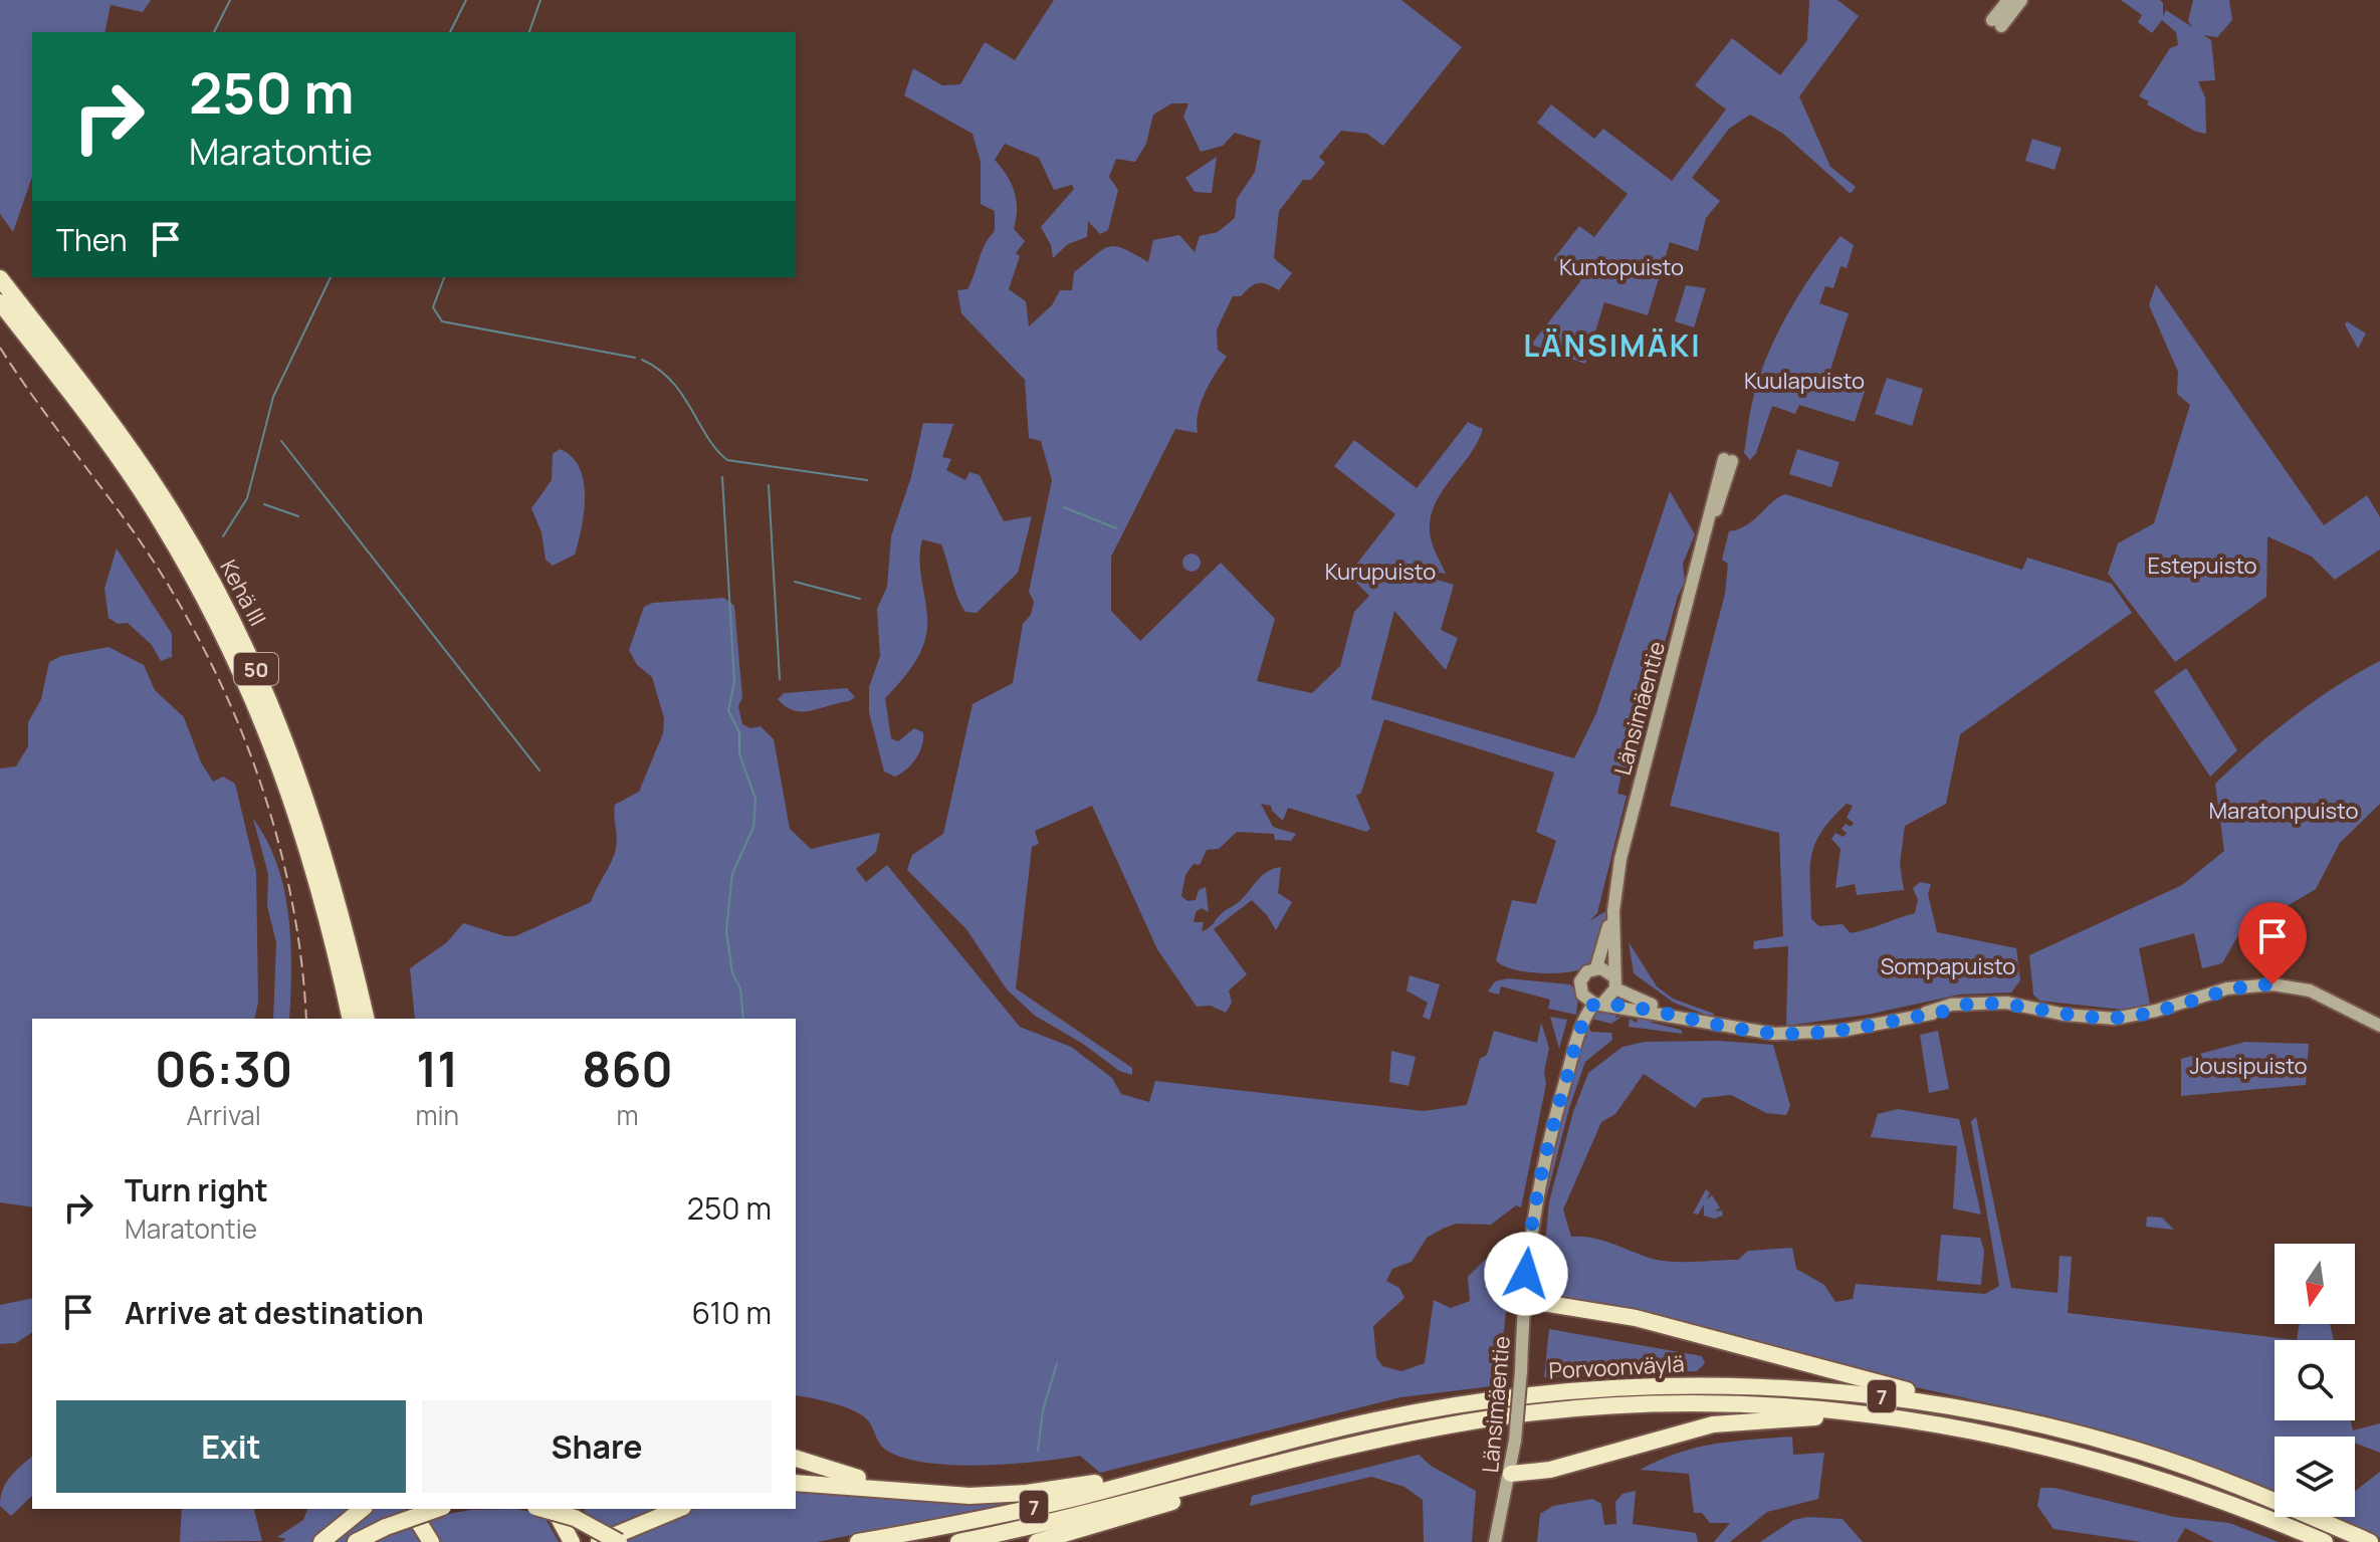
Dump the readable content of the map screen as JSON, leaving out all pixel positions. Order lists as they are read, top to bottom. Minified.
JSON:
{"streets":{"highway":["Kehä III","50","Porvoonväylä","7"],"main road":["Länsimäentie"]},"districts":["LÄNSIMÄKI"],"parks":["Kuntopuisto","Kuulapuisto","Estepuisto","Kurupuisto","Maratonpuisto","Sompapuisto","Jousipuisto"],"north":"bottom","page":{"turn":["250 m","Maratontie"],"then":"Then","eta":["06:30","Arrival","11","min","860","m"],"list":[{"name":"Turn right","note":"Maratontie","value":"250 m"},{"name":"Arrive at destination","value":"610 m"}],"buttons":["Exit","Share"]}}
